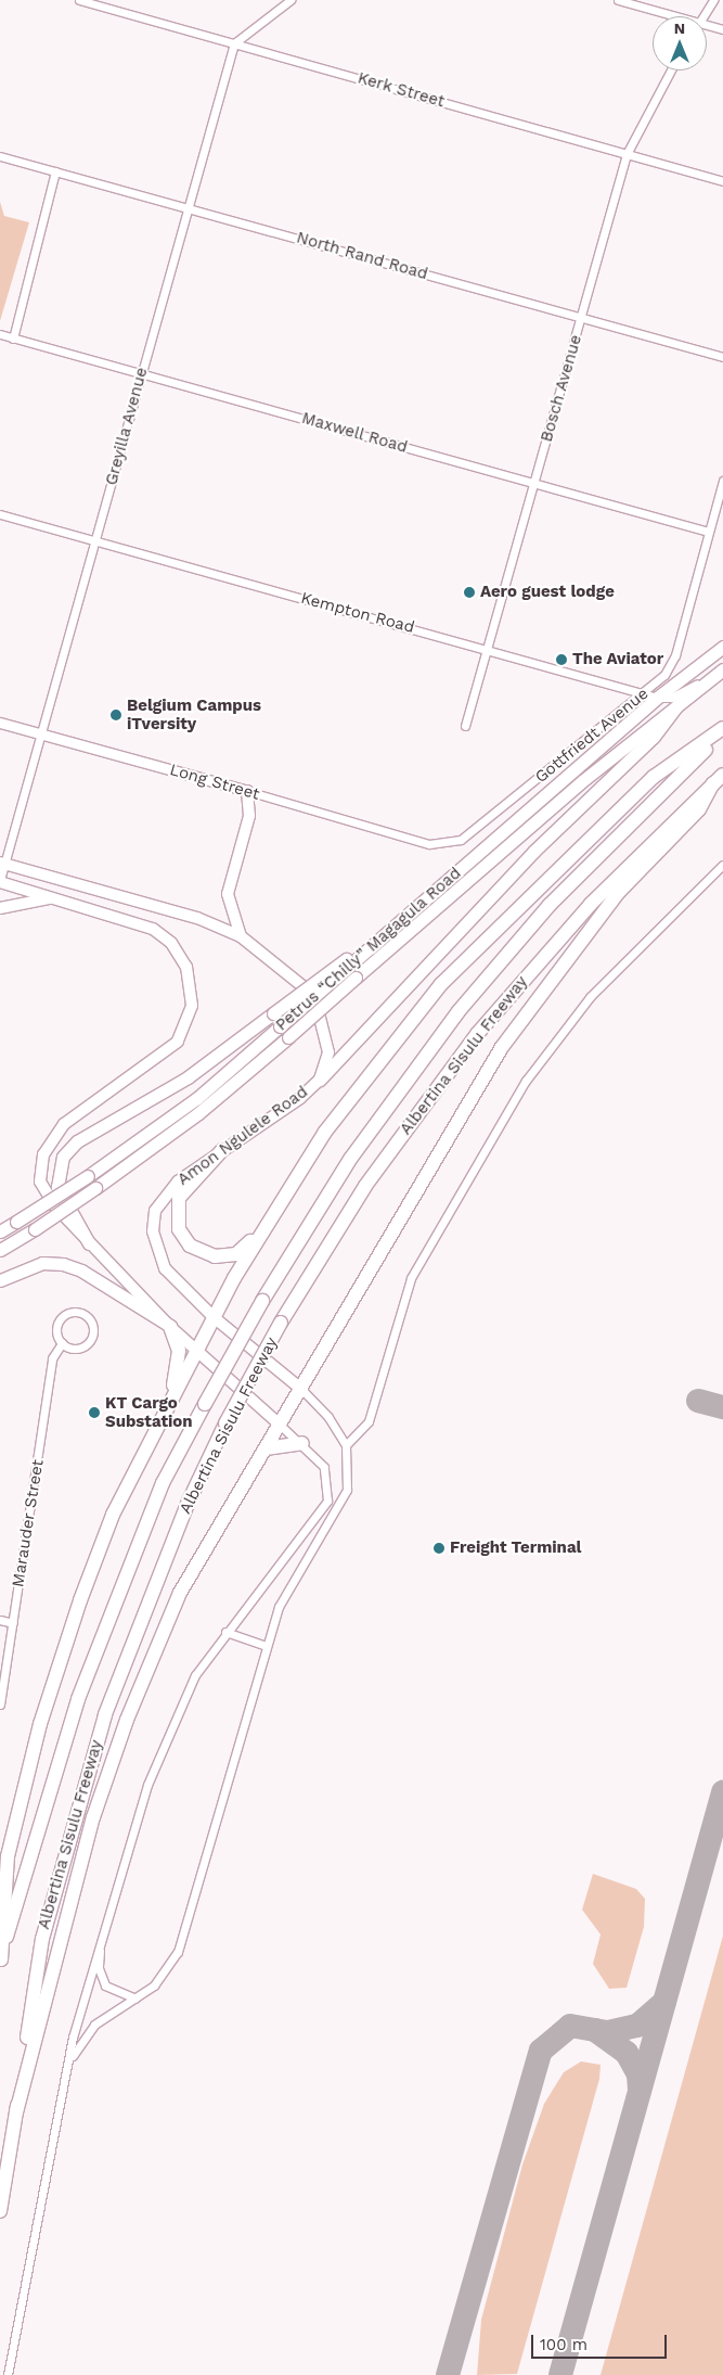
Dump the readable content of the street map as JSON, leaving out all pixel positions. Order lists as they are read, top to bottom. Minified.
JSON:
{"streets":{"highway":["Albertina Sisulu Freeway"],"main road":["Petrus “Chilly” Magagula Road","Amon Ngulele Road"],"street":["Kerk Street","North Rand Road","Bosch Avenue","Greyilla Avenue","Maxwell Road","Kempton Road","Gottfriedt Avenue","Long Street","Marauder Street"]},"crossings":[["Kerk Street","Bosch Avenue"],["Kerk Street","Greyilla Avenue"],["North Rand Road","Bosch Avenue"],["North Rand Road","Greyilla Avenue"],["Bosch Avenue","Maxwell Road"],["Bosch Avenue","Kempton Road"],["Greyilla Avenue","Maxwell Road"],["Greyilla Avenue","Kempton Road"],["Greyilla Avenue","Long Street"],["Greyilla Avenue","Amon Ngulele Road"],["Maxwell Road","Gottfriedt Avenue"],["Kempton Road","Gottfriedt Avenue"],["Kempton Road","Petrus “Chilly” Magagula Road"],["Gottfriedt Avenue","Long Street"]],"places":["Aero guest lodge","The Aviator","Belgium Campus iTversity","KT Cargo Substation","Freight Terminal"],"scale_bar":"100 m","north":"top"}
